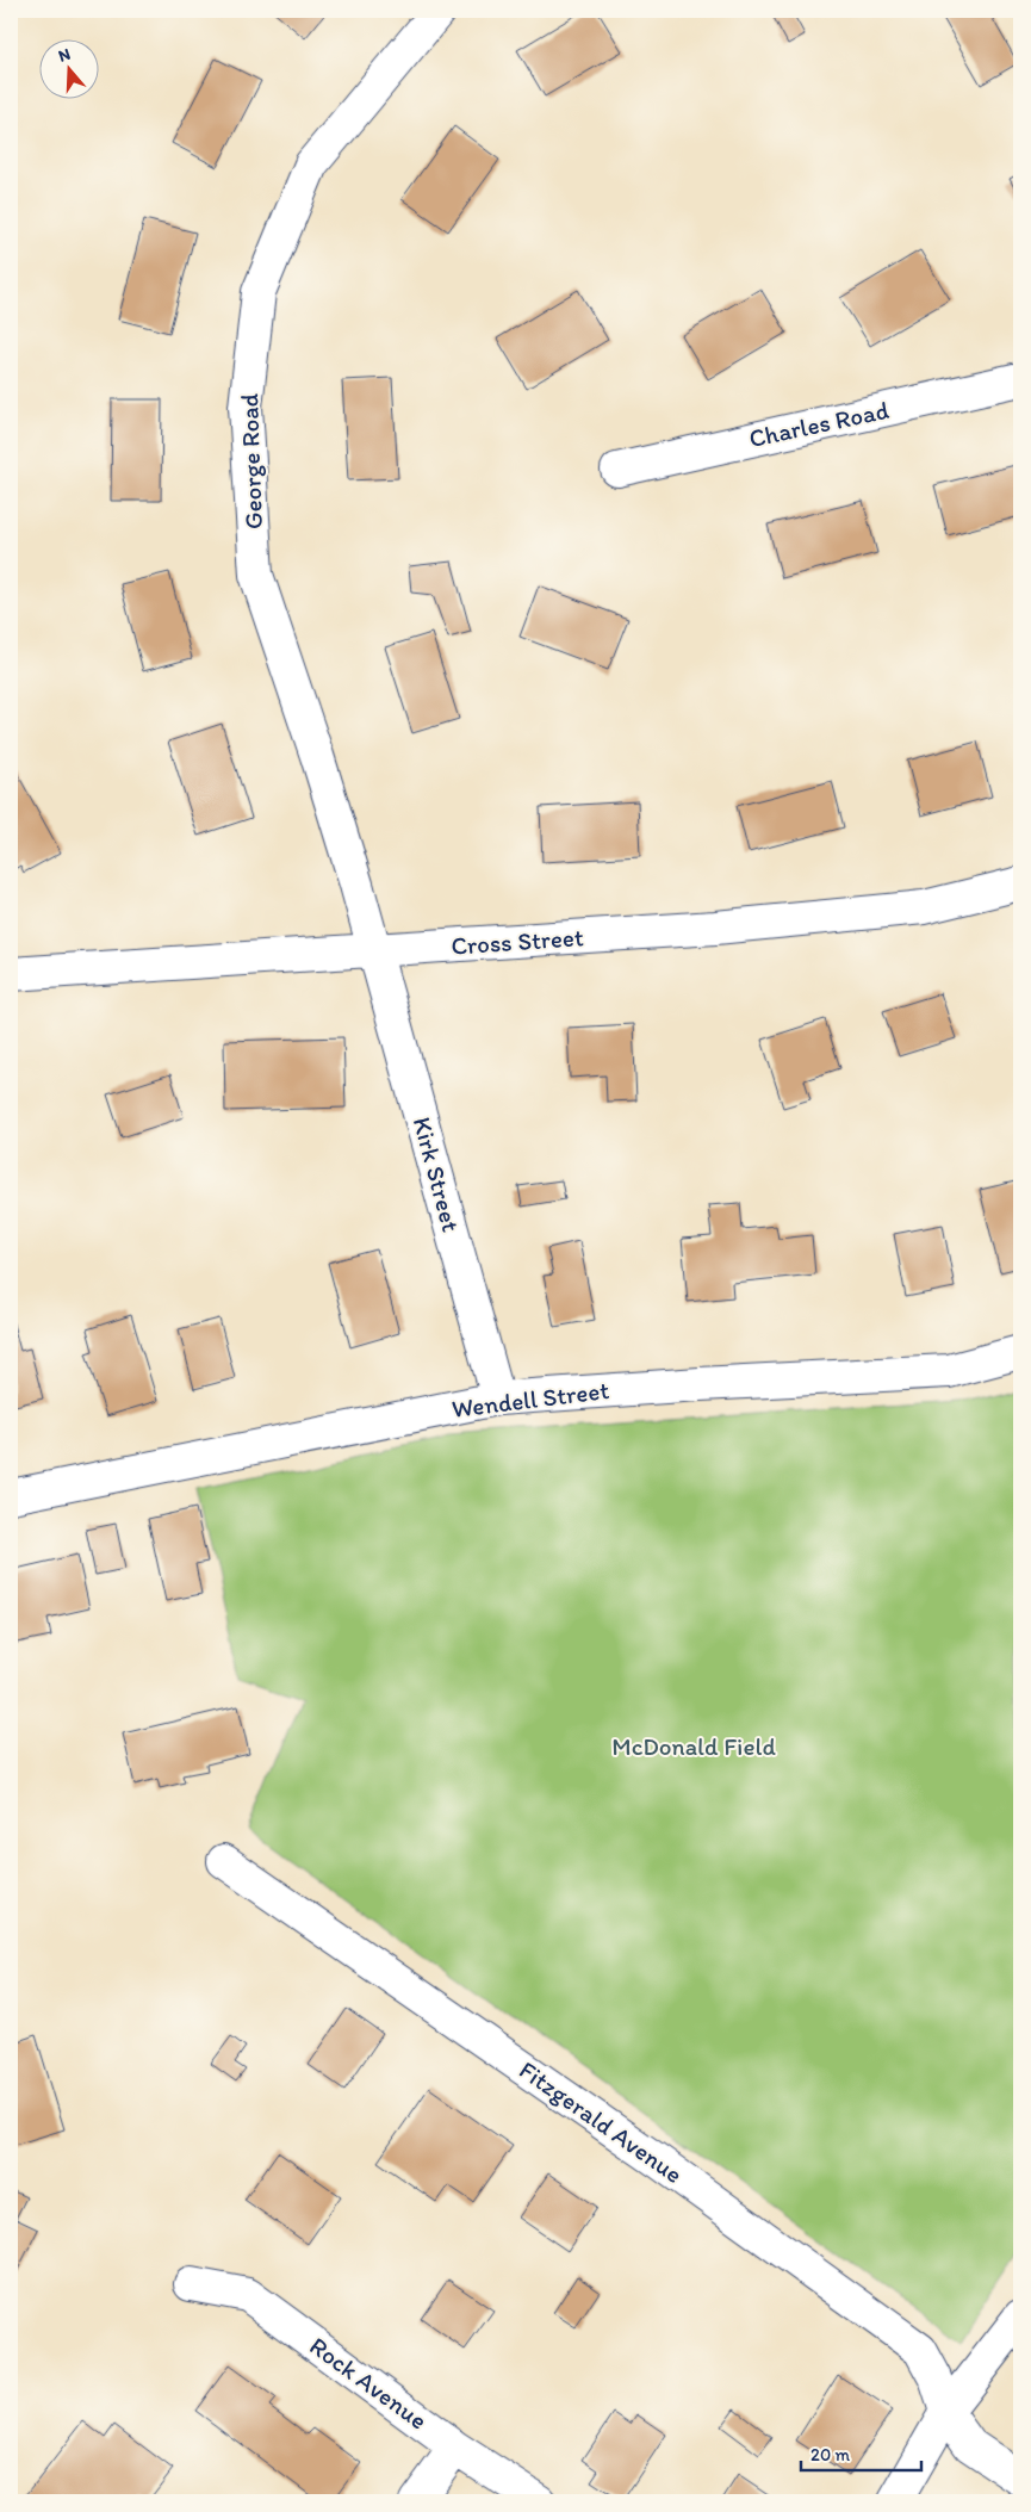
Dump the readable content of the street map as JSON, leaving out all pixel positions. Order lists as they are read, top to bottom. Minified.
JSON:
{"streets":{"street":["Charles Road","George Road","Cross Street","Kirk Street","Wendell Street","Fitzgerald Avenue","Rock Avenue"]},"crossings":[["George Road","Cross Street"],["George Road","Kirk Street"],["Cross Street","Kirk Street"],["Kirk Street","Wendell Street"]],"parks":["McDonald Field"],"scale_bar":"20 m","north":"top"}
